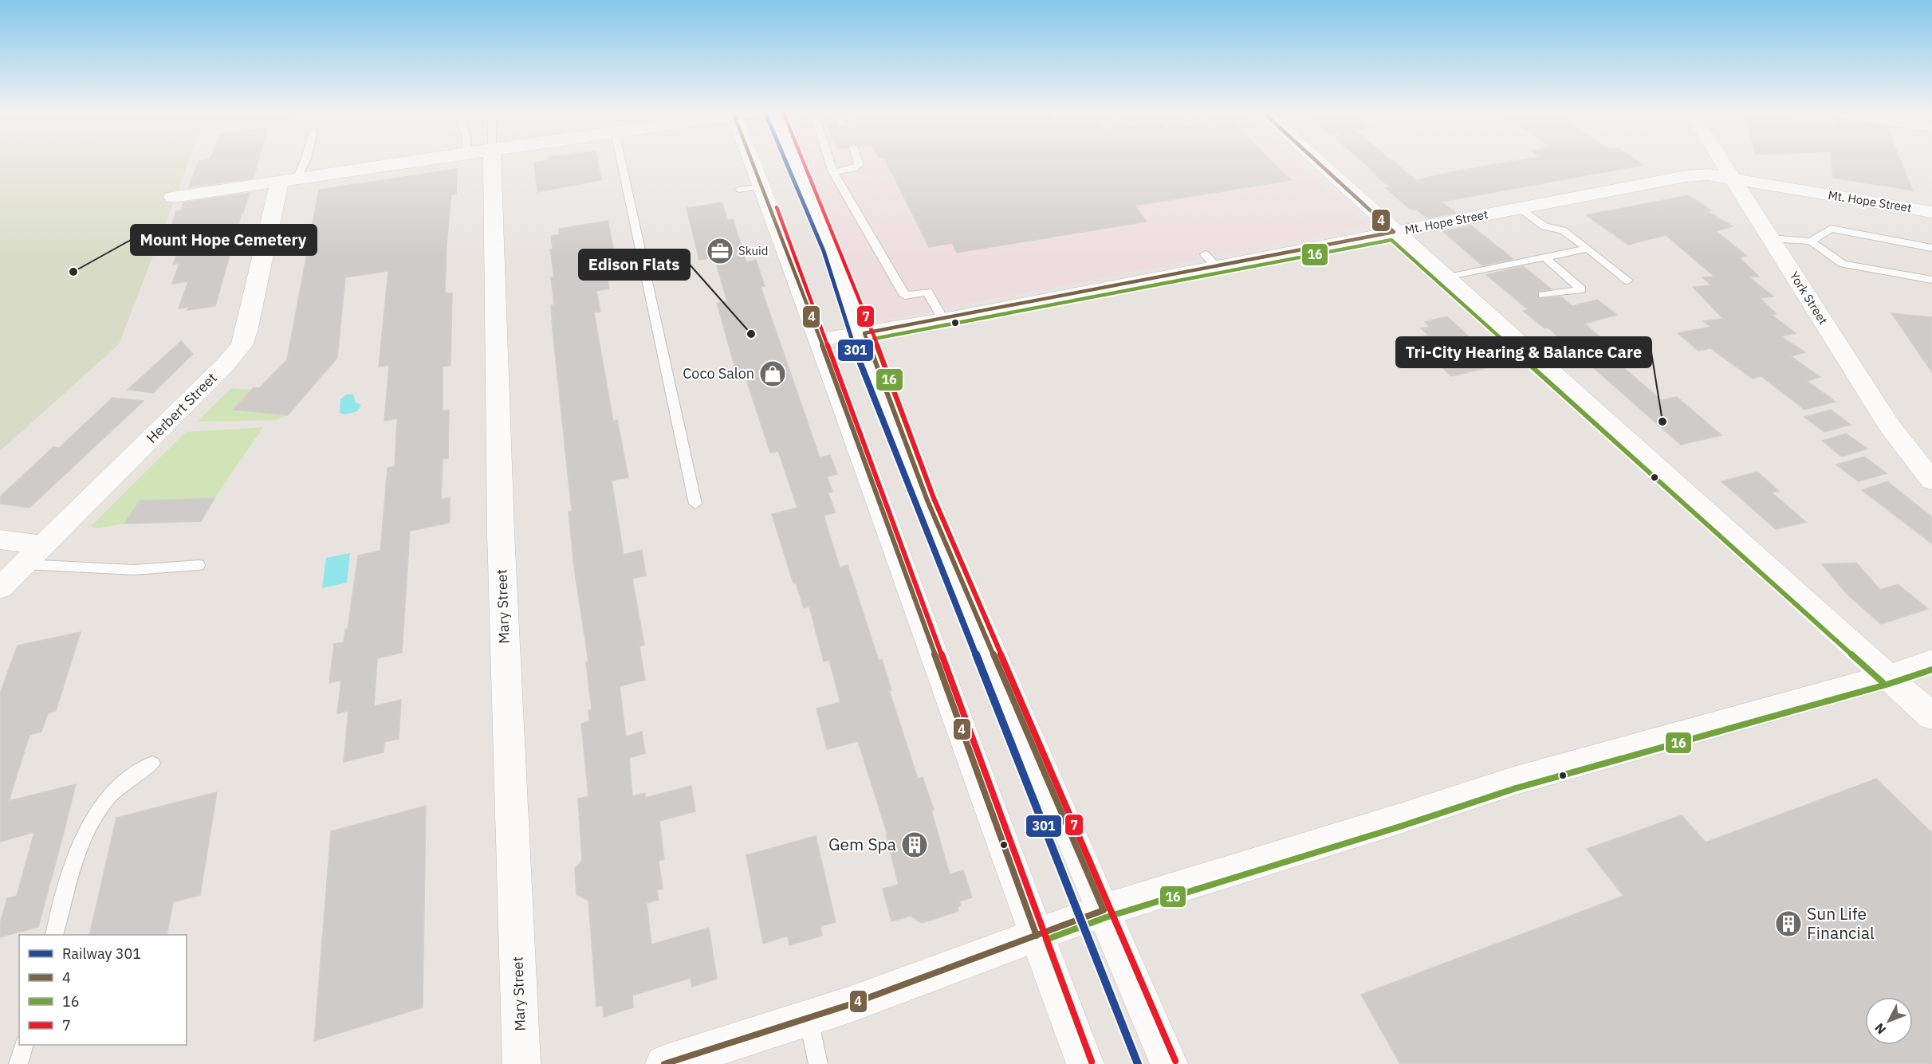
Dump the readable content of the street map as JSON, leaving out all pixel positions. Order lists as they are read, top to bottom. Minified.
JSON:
{"streets":{"street":["Mt. Hope Street","York Street","Herbert Street","Mary Street"]},"crossings":[["Mt. Hope Street","York Street"]],"places":{"office":["Skuid"],"other":["Mount Hope Cemetery","Edison Flats","Tri-City Hearing & Balance Care"],"shop":["Coco Salon"],"building":["Gem Spa","Sun Life Financial"]},"lines":["rail line 301","transit line 4","transit line 7","transit line 16"],"legend":["Railway 301","4","16","7"],"north":"bottom left"}
